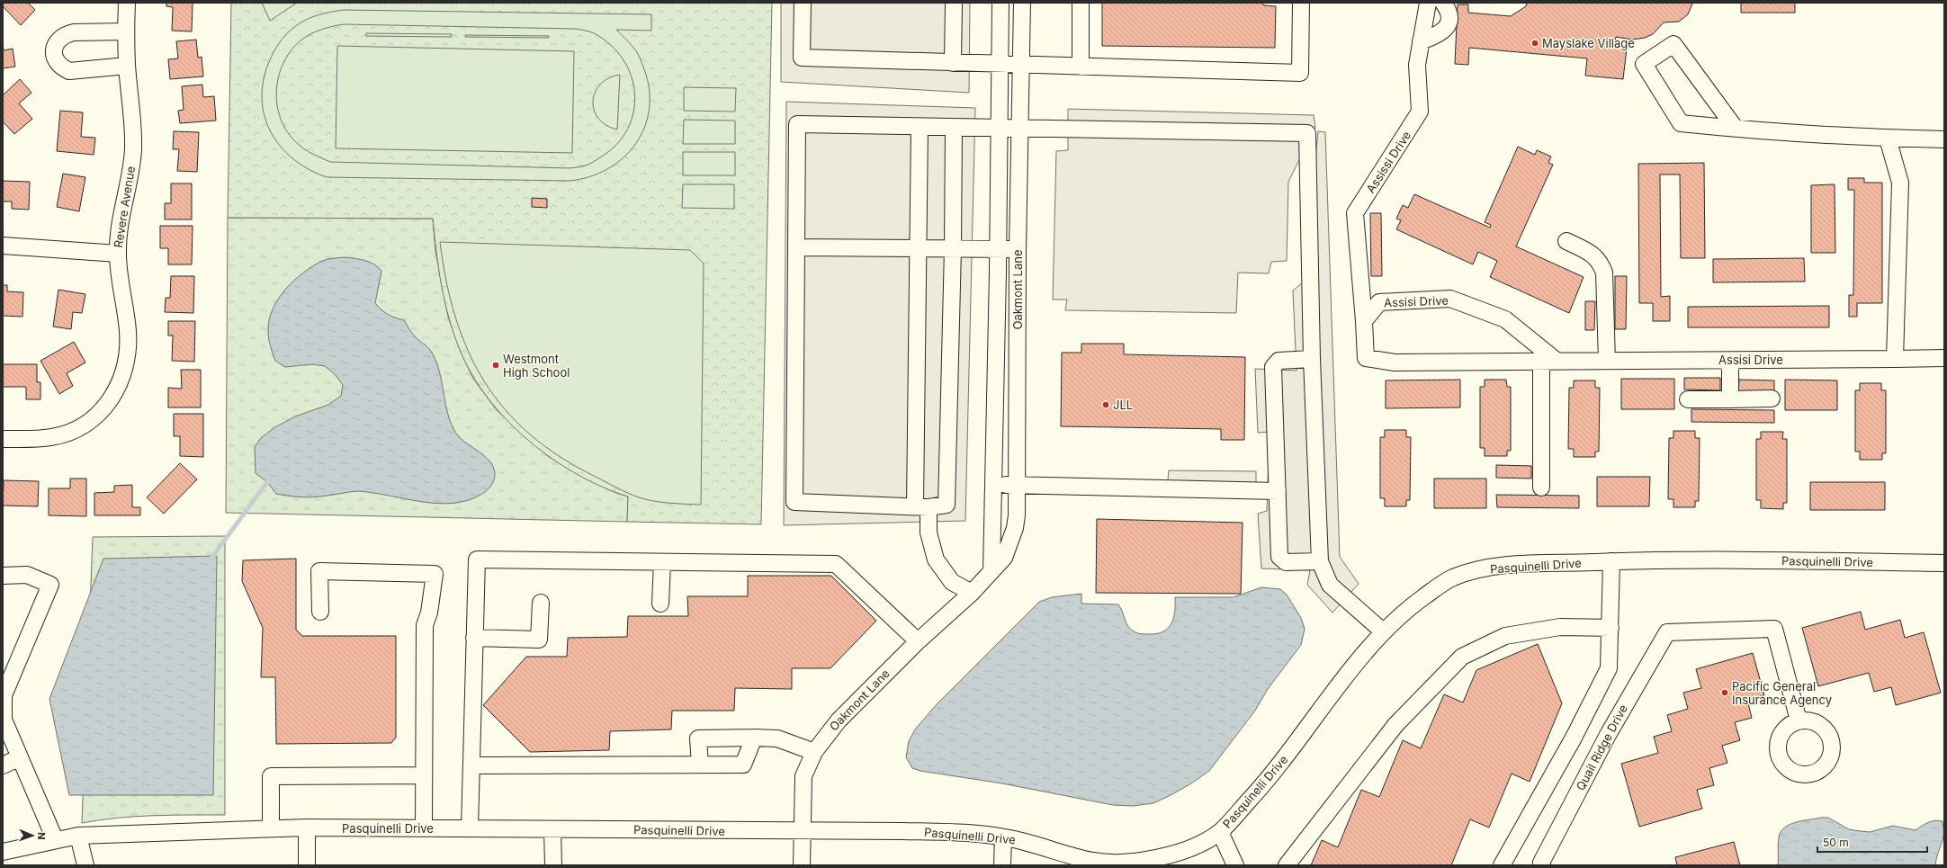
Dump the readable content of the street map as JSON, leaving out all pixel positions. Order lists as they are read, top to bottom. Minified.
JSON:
{"streets":{"street":["Assissi Drive","Revere Avenue","Oakmont Lane","Assisi Drive","Pasquinelli Drive","Quail Ridge Drive"]},"crossings":[["Assissi Drive","Assisi Drive"],["Oakmont Lane","Pasquinelli Drive"]],"places":["Mayslake Village","Westmont High School","JLL","Pacific General Insurance Agency"],"scale_bar":"50 m","north":"right"}
